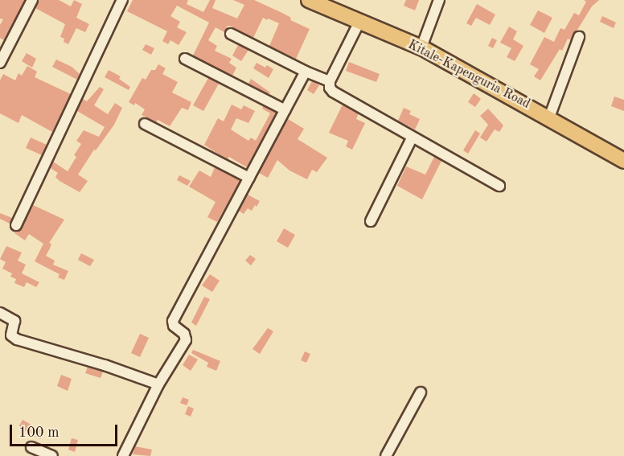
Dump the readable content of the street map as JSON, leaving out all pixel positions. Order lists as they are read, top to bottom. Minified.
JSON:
{"streets":{"highway":["Kitale-Kapenguria Road"]},"scale_bar":"100 m"}
